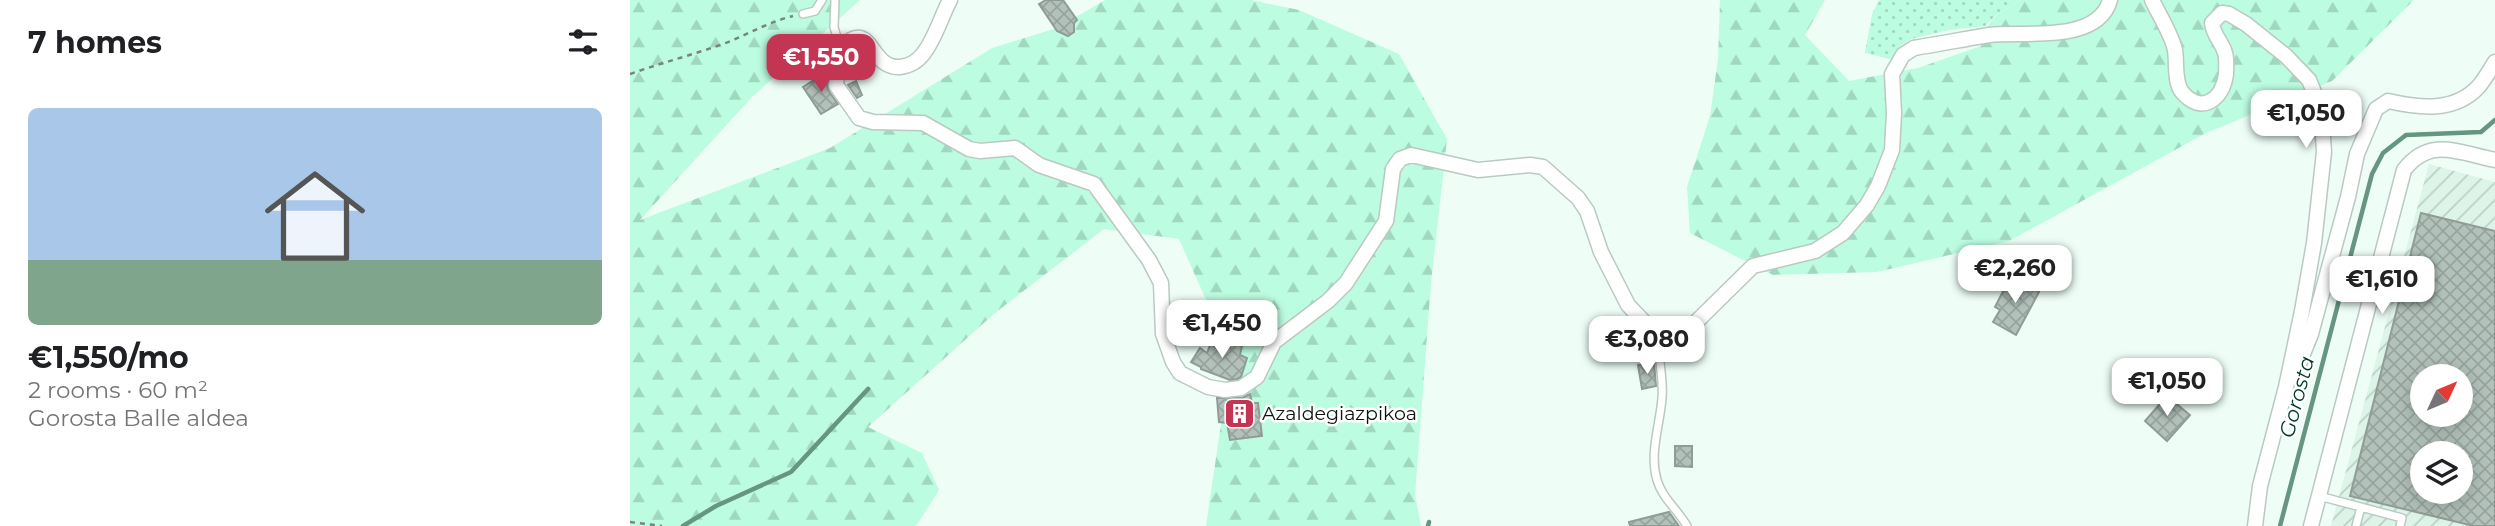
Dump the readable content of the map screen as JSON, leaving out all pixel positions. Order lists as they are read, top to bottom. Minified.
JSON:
{"water":["Gorosta"],"places":{"building":["Azaldegiazpikoa"]},"north":"top right","page":{"heading":"7 homes","price":["€1,550","€1,050","€2,260","€1,610","€1,450","€3,080","€1,050"],"list":[{"name":"€1,550/mo","note":"2 rooms · 60 m² · Gorosta Balle aldea"}]}}
